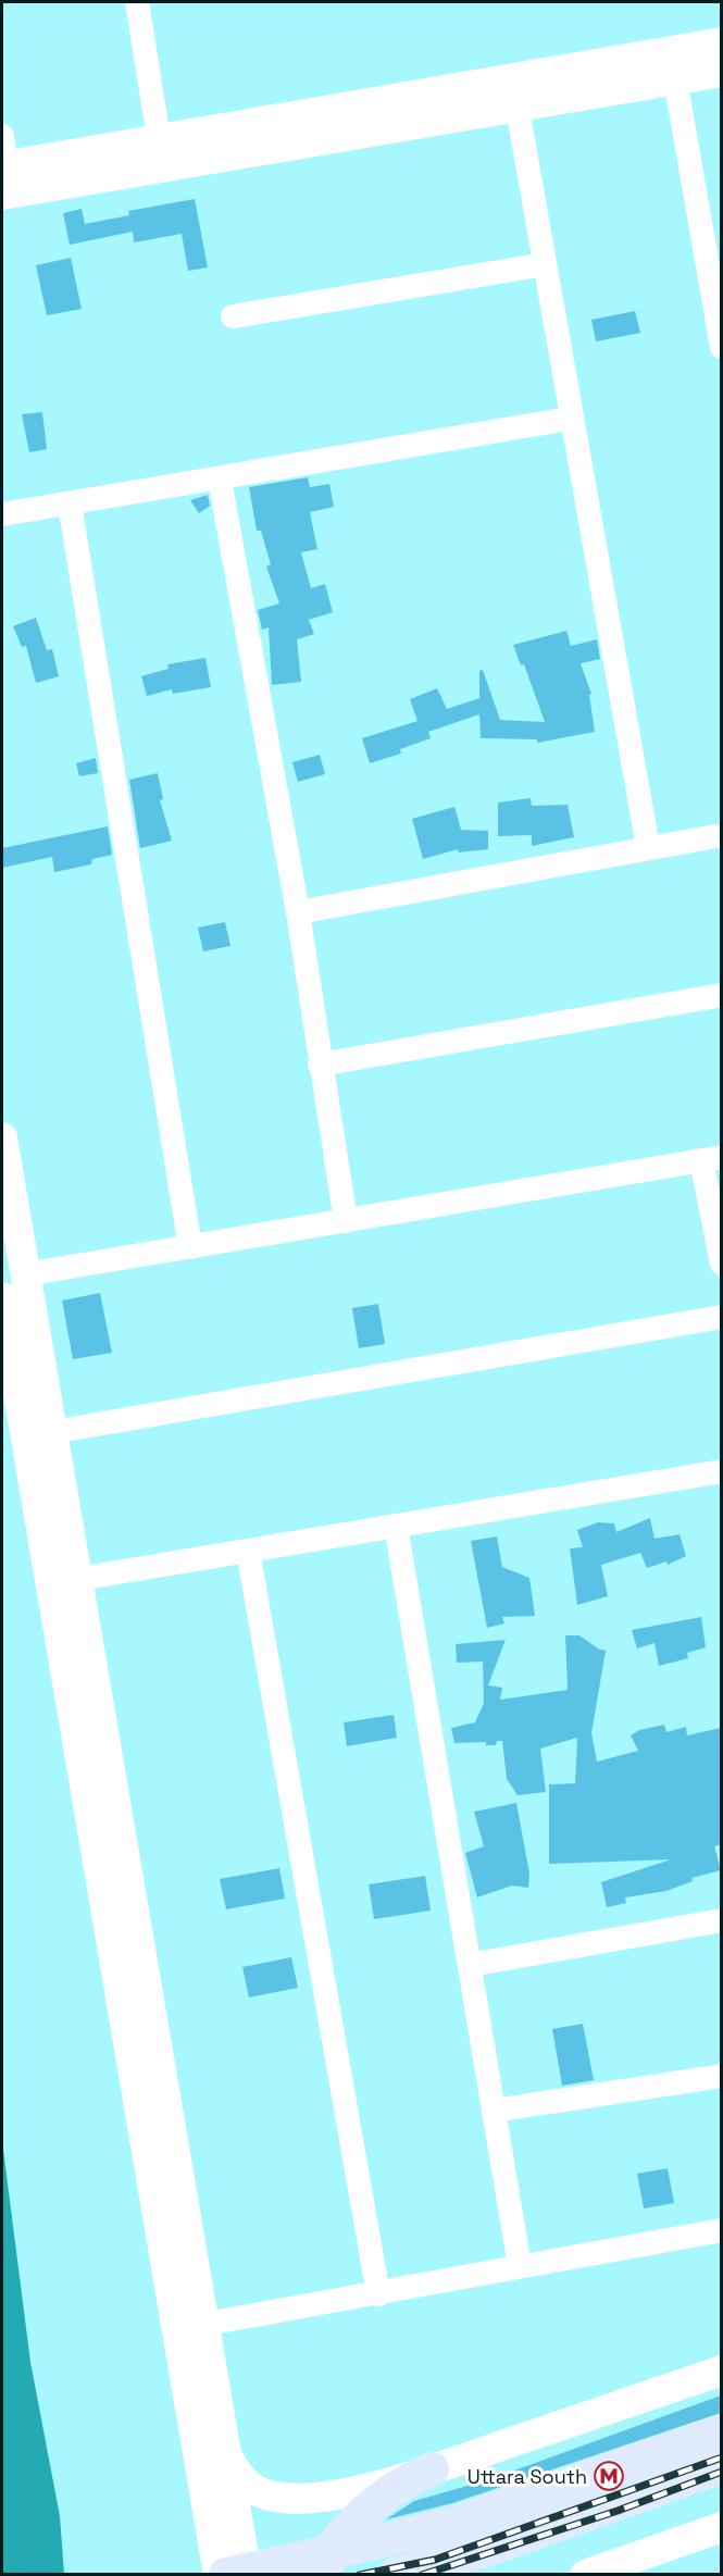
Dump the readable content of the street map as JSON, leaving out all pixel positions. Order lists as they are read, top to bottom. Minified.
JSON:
{"places":{"metro station":["Uttara South"]}}
